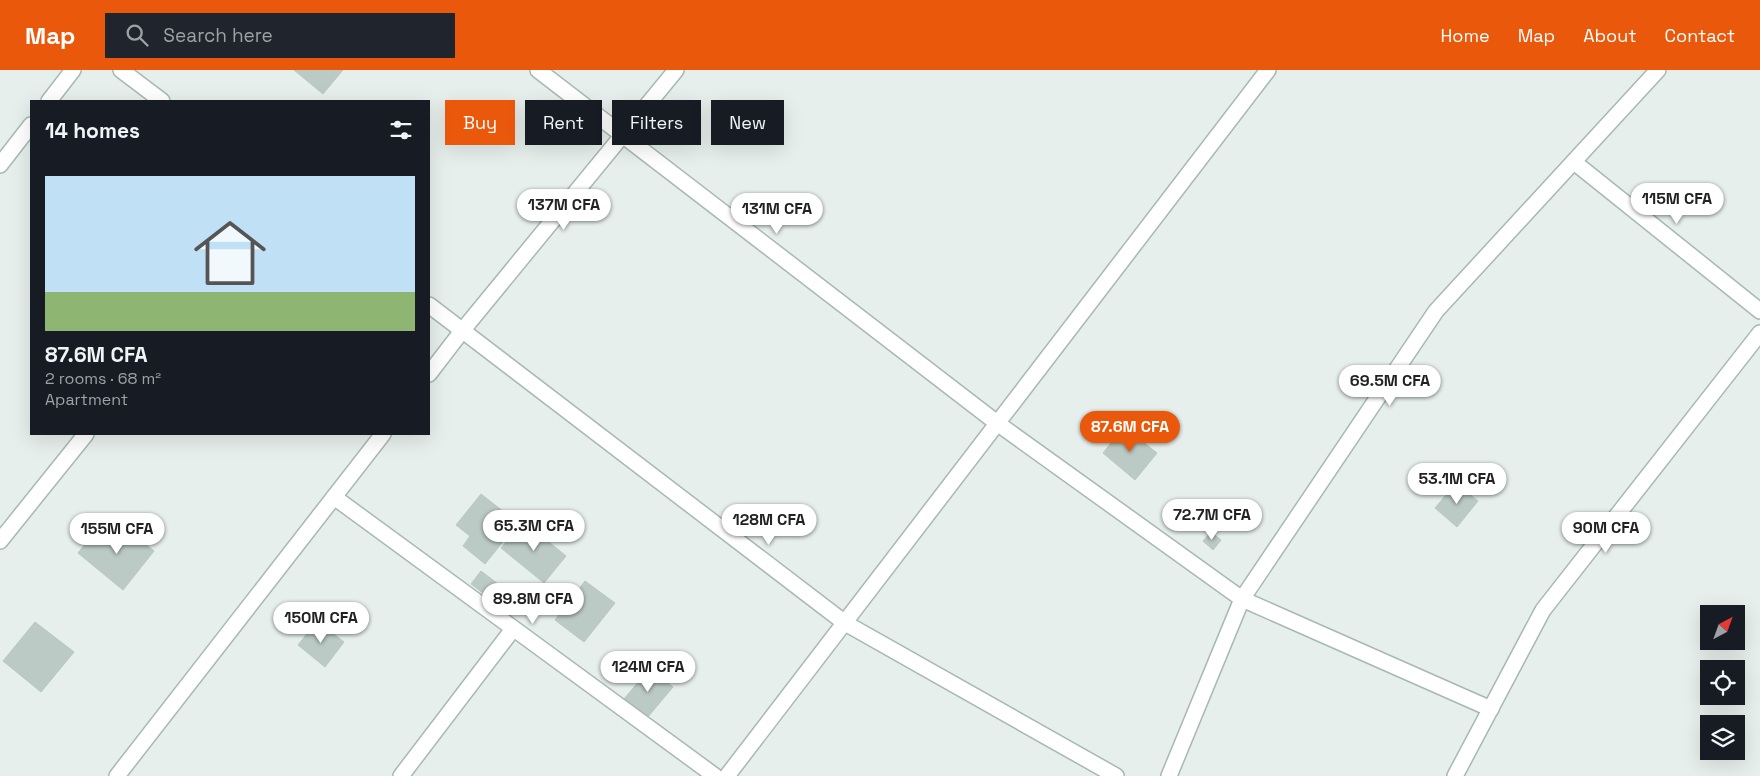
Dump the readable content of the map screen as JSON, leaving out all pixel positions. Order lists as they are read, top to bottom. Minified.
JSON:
{"north":"top right","page":{"header":"Map","search":"Search here","nav":["Home","Map","About","Contact"],"chip":["Buy","Rent","Filters","New"],"heading":"14 homes","list":[{"name":"87.6M CFA","note":"2 rooms · 68 m² · Apartment"}],"price":["115M CFA","137M CFA","131M CFA","69.5M CFA","87.6M CFA","53.1M CFA","72.7M CFA","128M CFA","65.3M CFA","90M CFA","155M CFA","89.8M CFA","150M CFA","124M CFA"]}}
